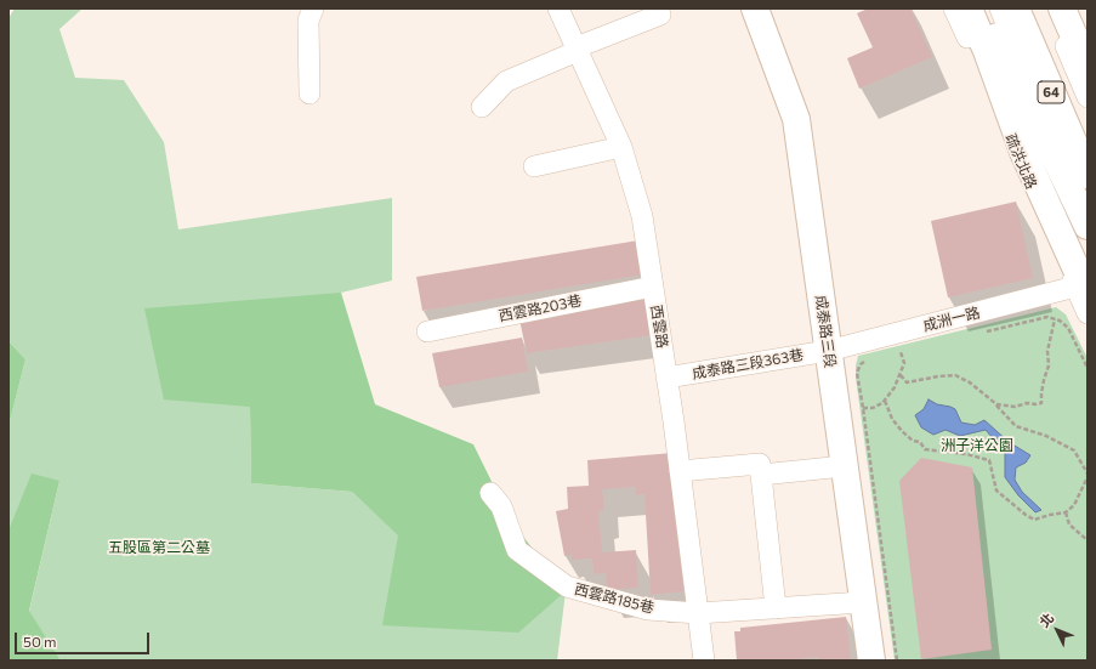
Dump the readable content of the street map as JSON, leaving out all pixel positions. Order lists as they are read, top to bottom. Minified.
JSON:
{"streets":{"main road":["64","成泰路三段"],"street":["疏洪北路","西雲路203巷","成洲一路","西雲路","成泰路三段363巷","西雲路185巷"]},"crossings":[["疏洪北路","成洲一路"],["西雲路203巷","西雲路"],["成洲一路","成泰路三段"],["成洲一路","成泰路三段363巷"],["西雲路","成泰路三段363巷"],["西雲路","西雲路185巷"],["成泰路三段","成泰路三段363巷"],["成泰路三段","西雲路185巷"]],"parks":["洲子洋公園","五股區第二公墓"],"scale_bar":"50 m","north":"top left"}
